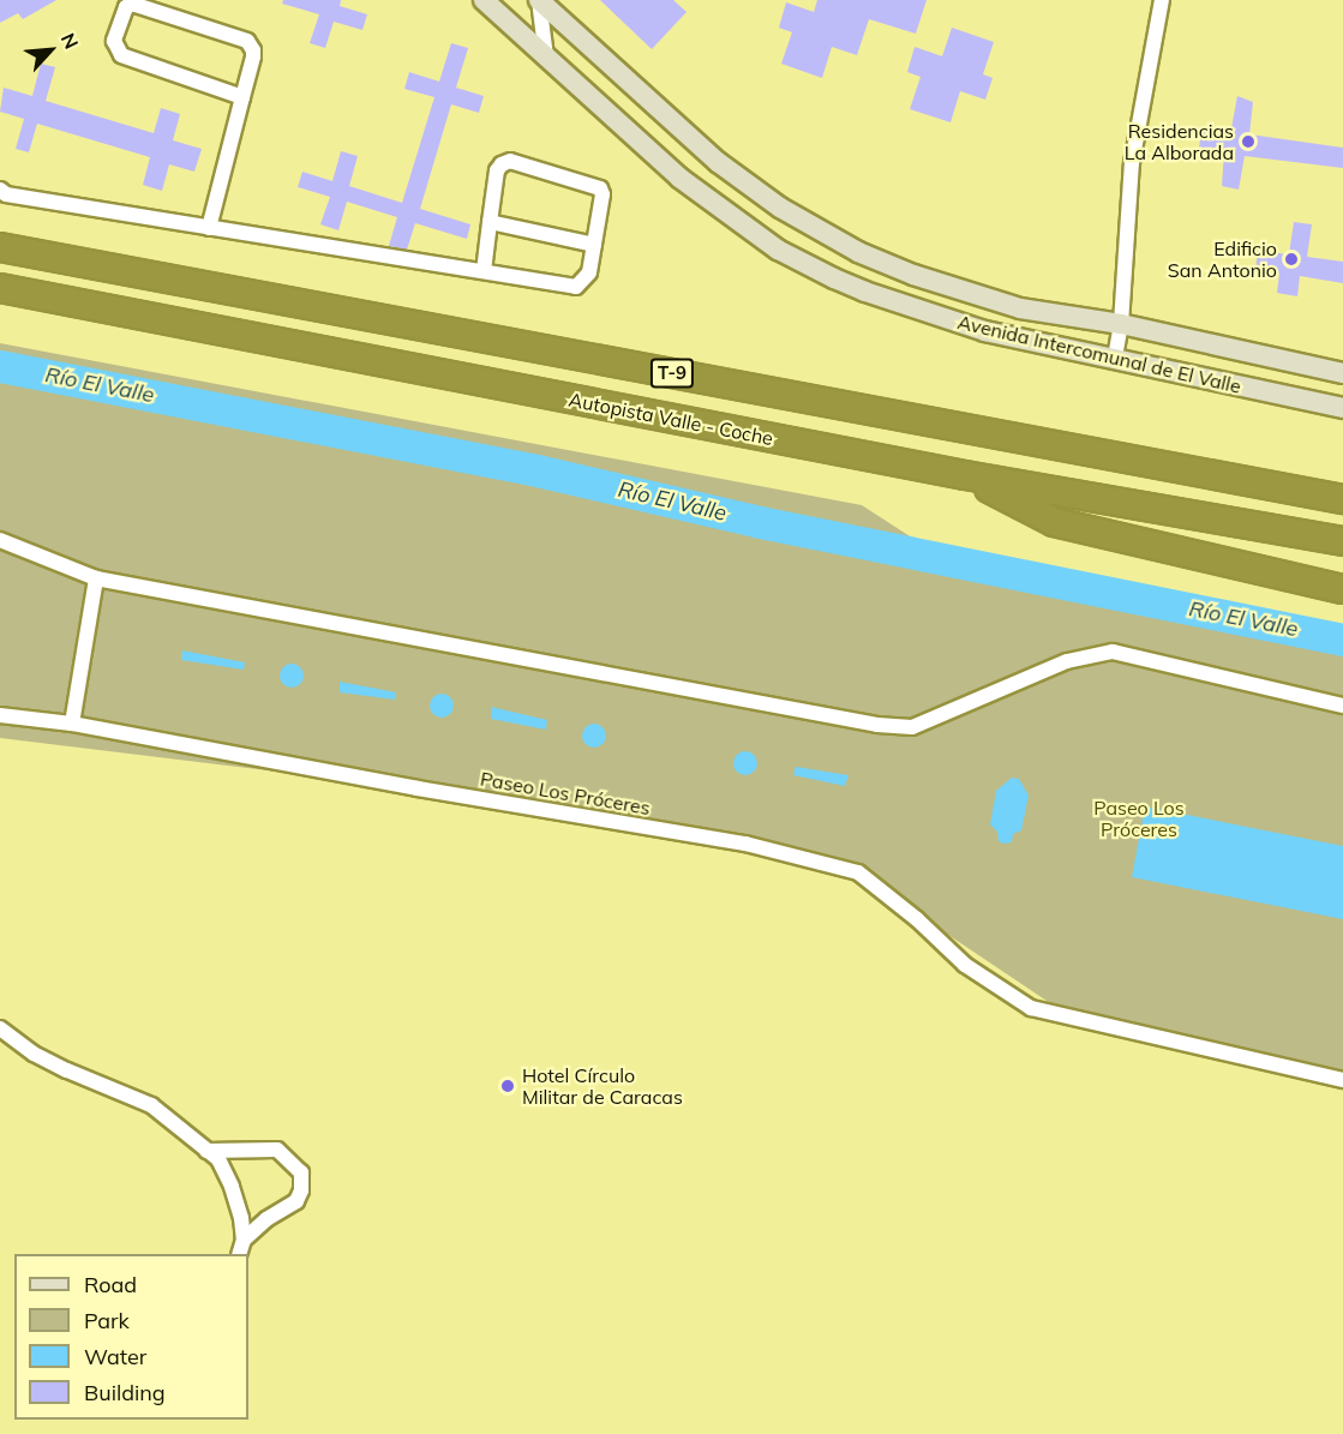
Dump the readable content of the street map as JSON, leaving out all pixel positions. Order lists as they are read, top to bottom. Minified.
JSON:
{"streets":{"highway":["T-9","Autopista Valle - Coche"],"main road":["Avenida Intercomunal de El Valle"],"street":["Paseo Los Próceres"]},"water":["Río El Valle"],"parks":["Paseo Los Próceres"],"places":["Residencias La Alborada","Edificio San Antonio","Hotel Círculo Militar de Caracas"],"legend":["Road","Park","Water","Building"],"north":"top right"}
